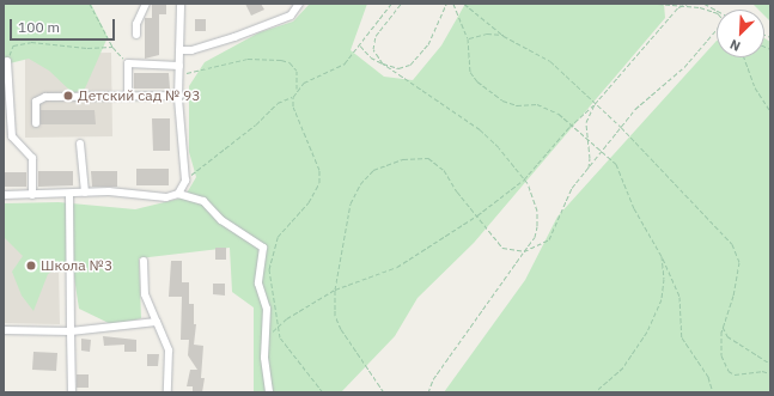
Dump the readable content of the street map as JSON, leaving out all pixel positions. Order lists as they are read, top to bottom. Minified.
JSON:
{"places":["Детский сад № 93","Школа №3"],"scale_bar":"100 m","north":"bottom left"}
